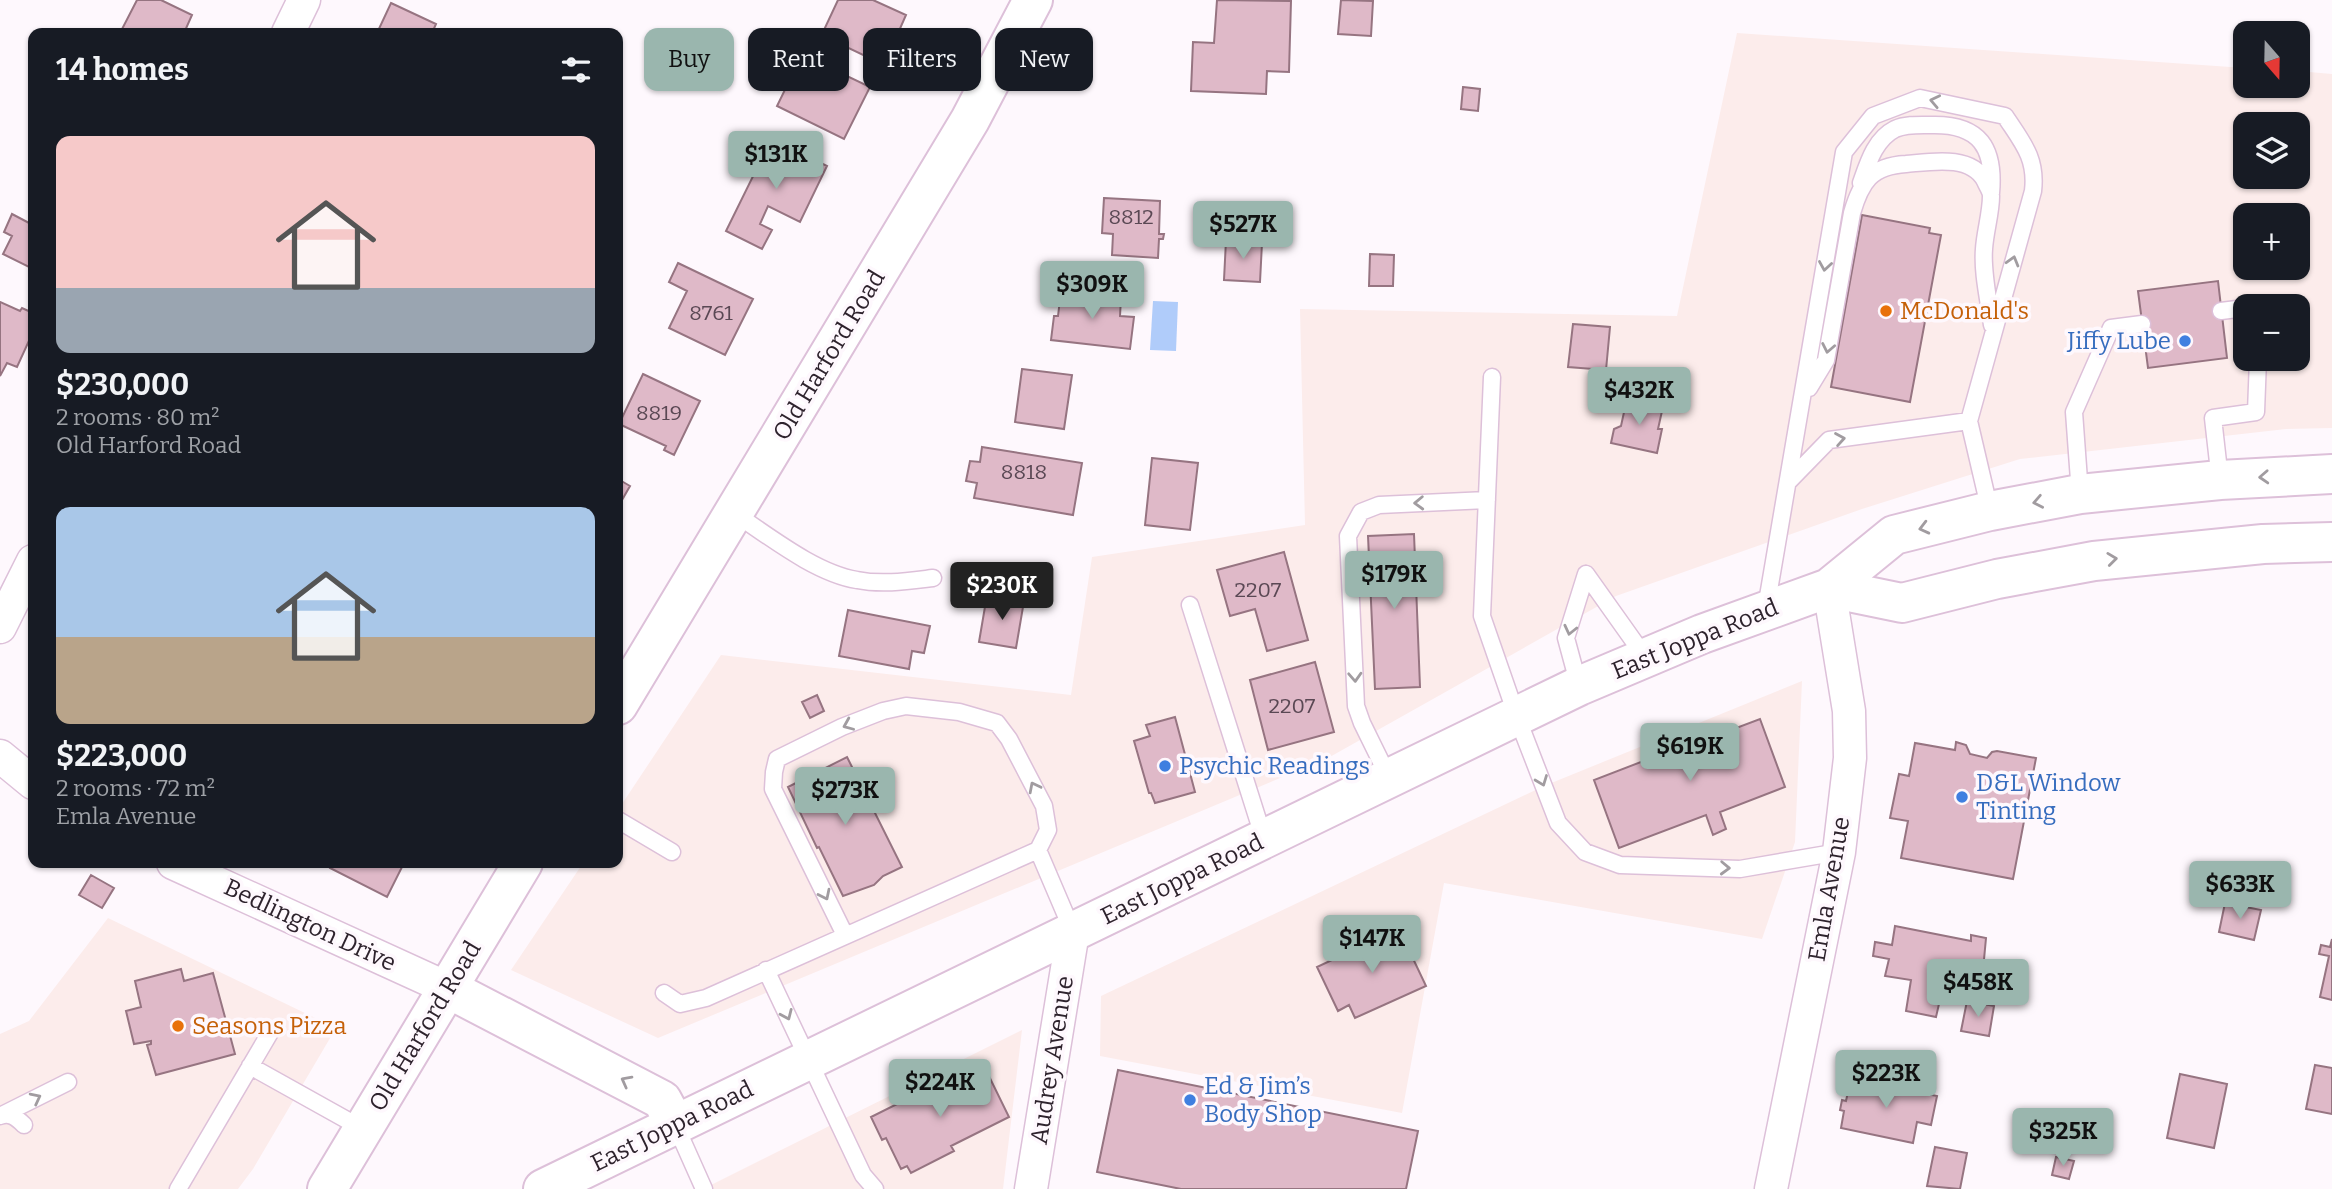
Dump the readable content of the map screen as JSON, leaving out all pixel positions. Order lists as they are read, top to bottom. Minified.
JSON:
{"streets":{"main road":["Old Harford Road","East Joppa Road"],"street":["Emla Avenue","Bedlington Drive","Audrey Avenue"]},"crossings":[["Old Harford Road","Bedlington Drive"],["East Joppa Road","Emla Avenue"],["East Joppa Road","Audrey Avenue"]],"places":["McDonald's","Jiffy Lube","Psychic Readings","D&L Window Tinting","Seasons Pizza","Ed & Jim’s Body Shop"],"house_numbers":["8812","8761","8819","8818","2207","2207"],"north":"bottom","page":{"map_buttons":["+","−"],"chip":["Buy","Rent","Filters","New"],"heading":"14 homes","list":[{"name":"$230,000","note":"2 rooms · 80 m² · Old Harford Road"},{"name":"$223,000","note":"2 rooms · 72 m² · Emla Avenue"}],"price":["$131K","$527K","$309K","$432K","$179K","$230K","$619K","$273K","$633K","$147K","$458K","$223K","$224K","$325K"]}}
